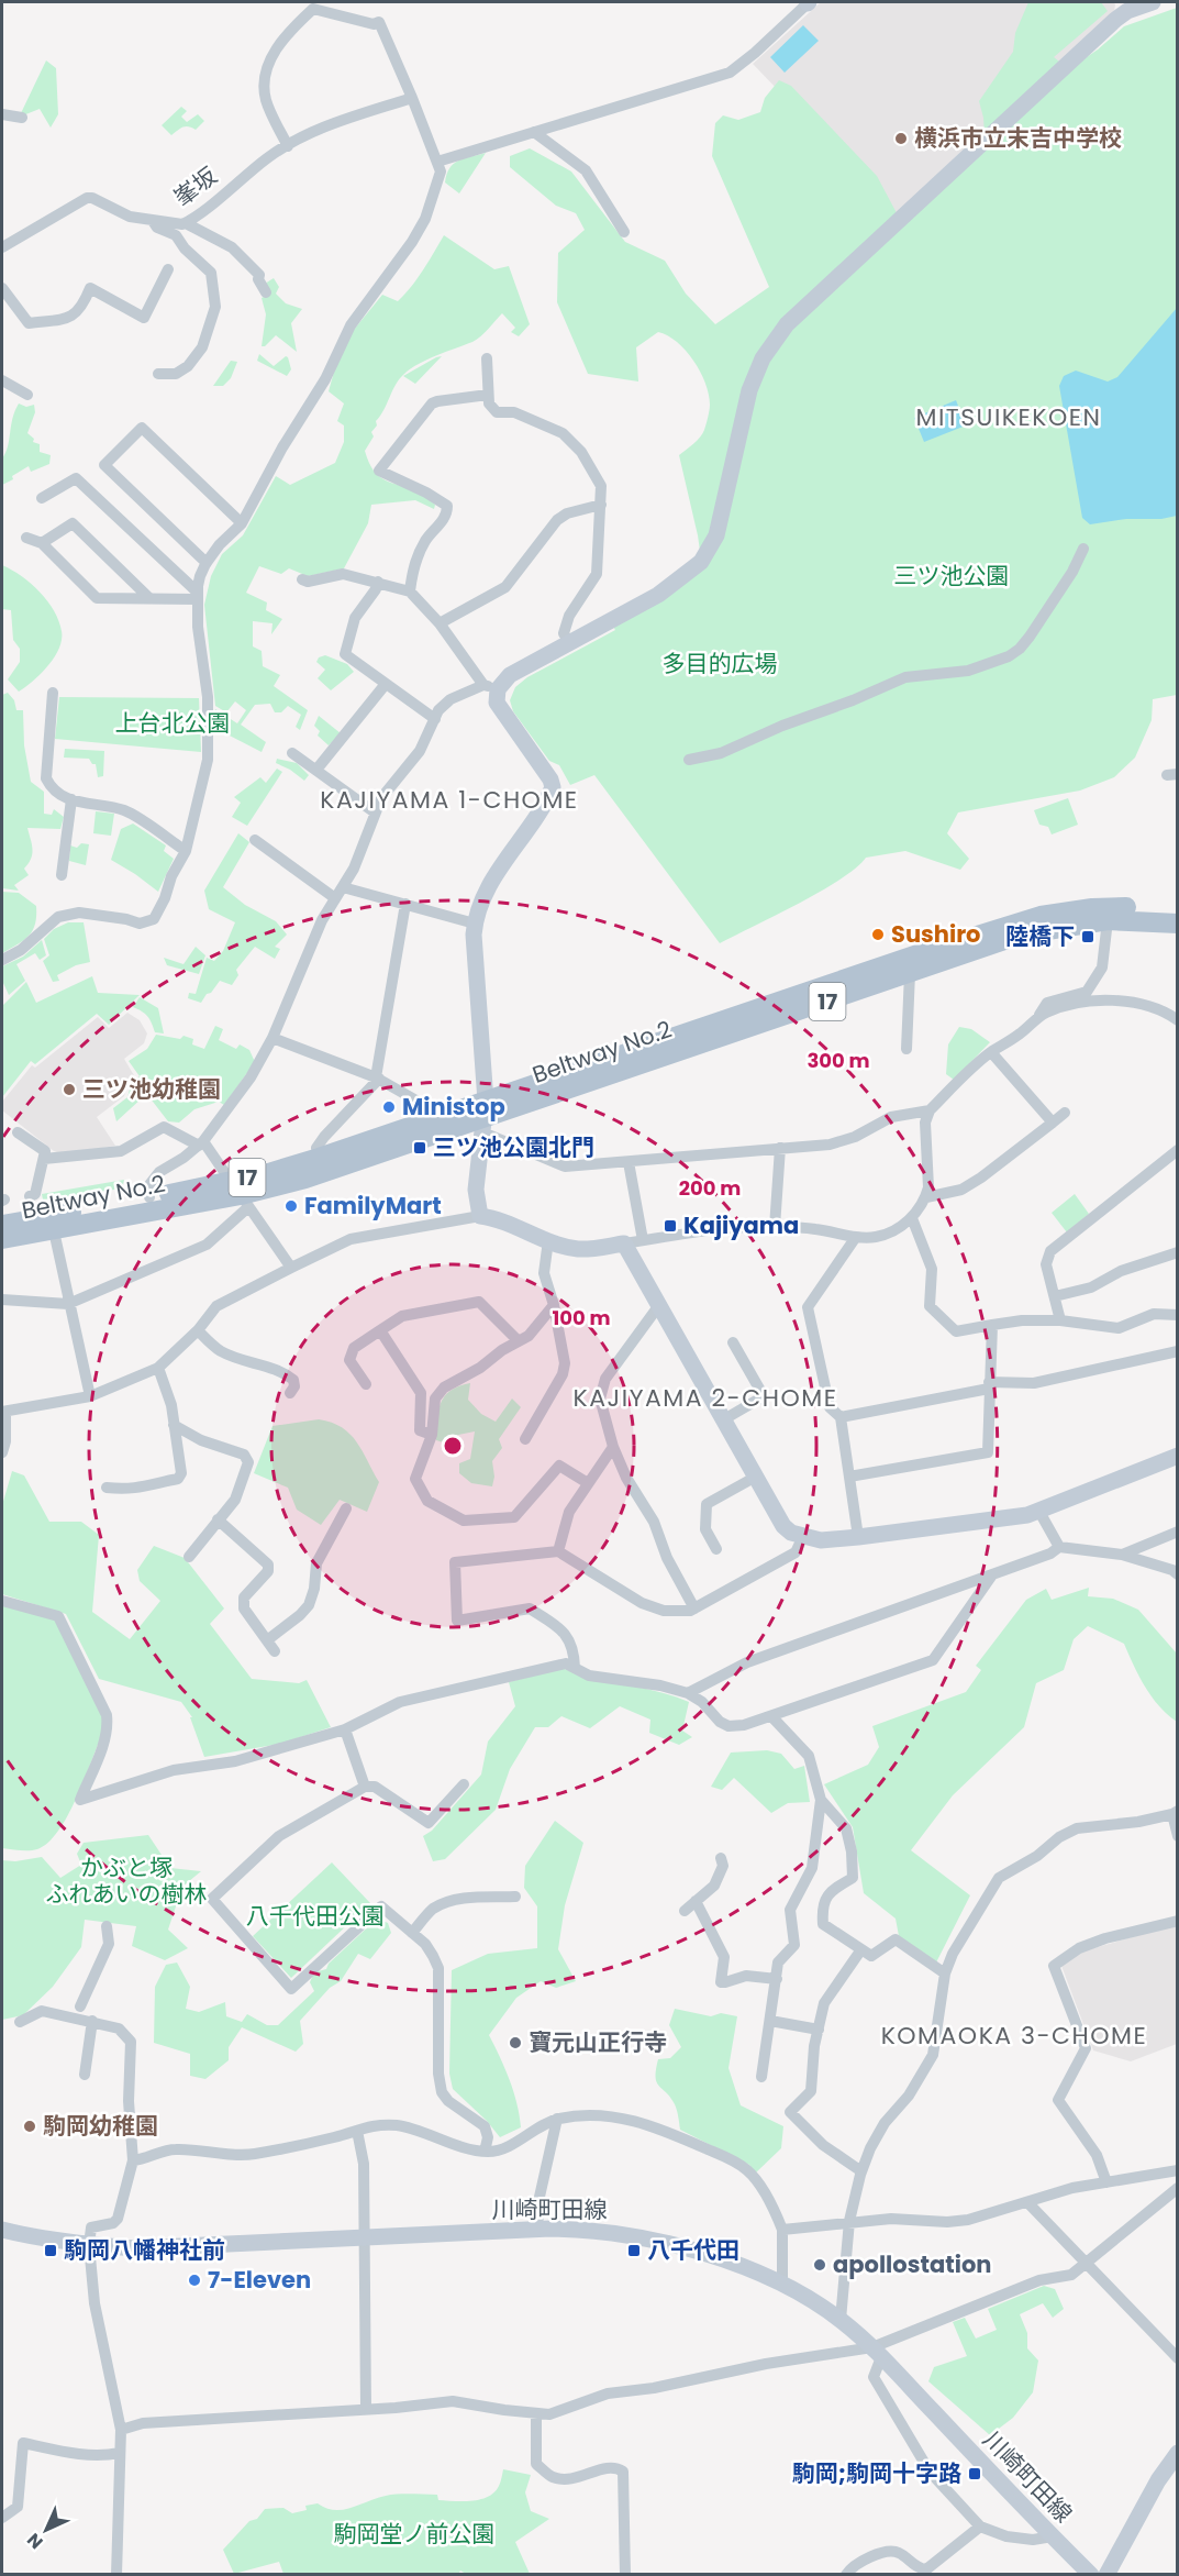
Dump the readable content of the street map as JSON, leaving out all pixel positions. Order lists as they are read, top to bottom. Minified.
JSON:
{"streets":{"main road":["17","Beltway No.2"],"street":["峯坂","川崎町田線"]},"districts":["MITSUIKEKOEN","KAJIYAMA 1-CHOME","KAJIYAMA 2-CHOME","KOMAOKA 3-CHOME"],"parks":["三ツ池公園","多目的広場","上台北公園","かぶと塚 ふれあいの樹林","八千代田公園","駒岡堂ノ前公園"],"places":{"other":["横浜市立末吉中学校","Sushiro","三ツ池幼稚園","Ministop","FamilyMart","寶元山正行寺","駒岡幼稚園","apollostation","7-Eleven"],"transit":["陸橋下","三ツ池公園北門","Kajiyama","駒岡八幡神社前","八千代田","駒岡;駒岡十字路"]},"north":"bottom left","rings":["300 m","200 m","100 m"]}
